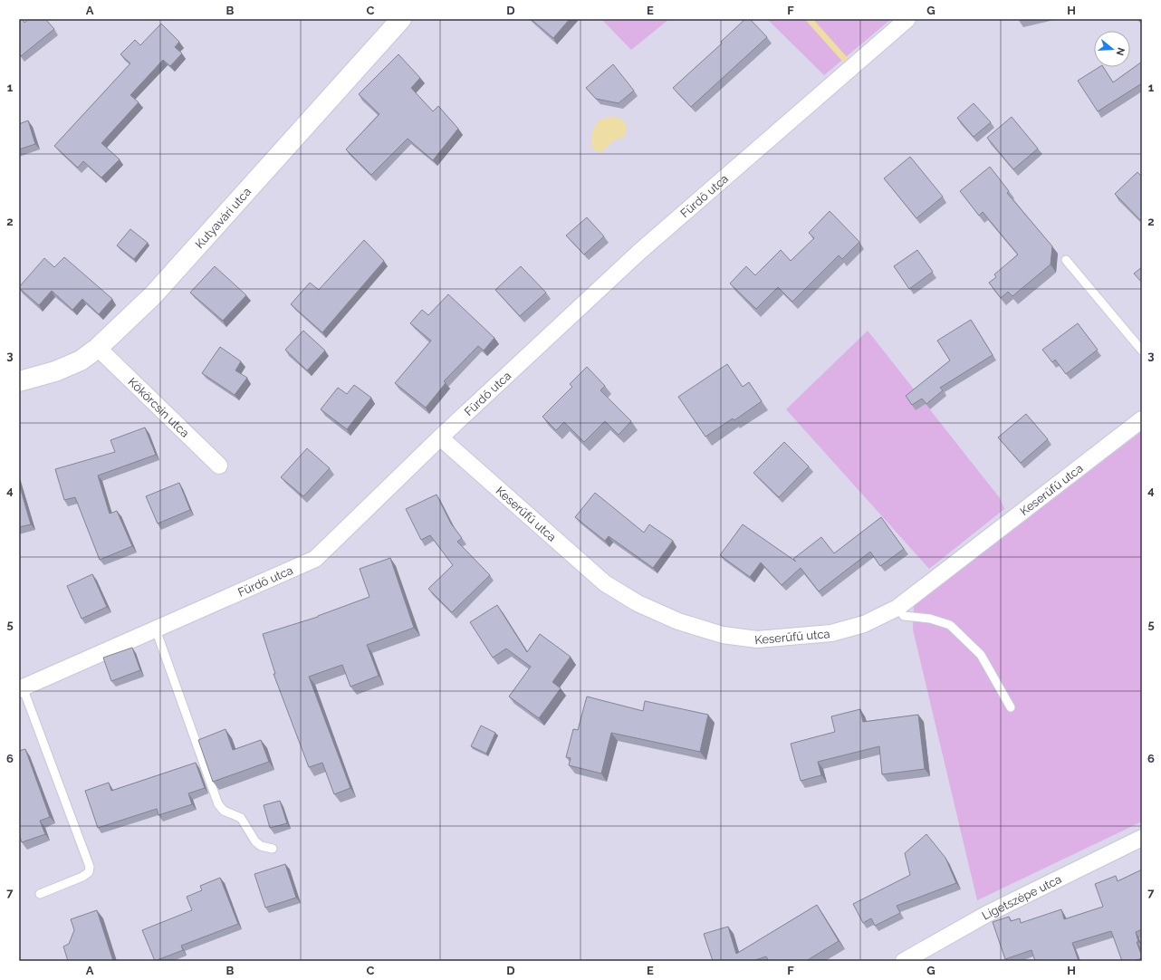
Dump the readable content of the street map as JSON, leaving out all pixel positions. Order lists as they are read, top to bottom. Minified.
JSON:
{"streets":{"street":["Fürdő utca","Kutyavári utca","Kökörcsin utca","Keserűfű utca","Ligetszépe utca"]},"crossings":[["Fürdő utca","Keserűfű utca"],["Kutyavári utca","Kökörcsin utca"]],"north":"right","grid":{"columns":["A","B","C","D","E","F","G","H"],"rows":["1","2","3","4","5","6","7"]}}
